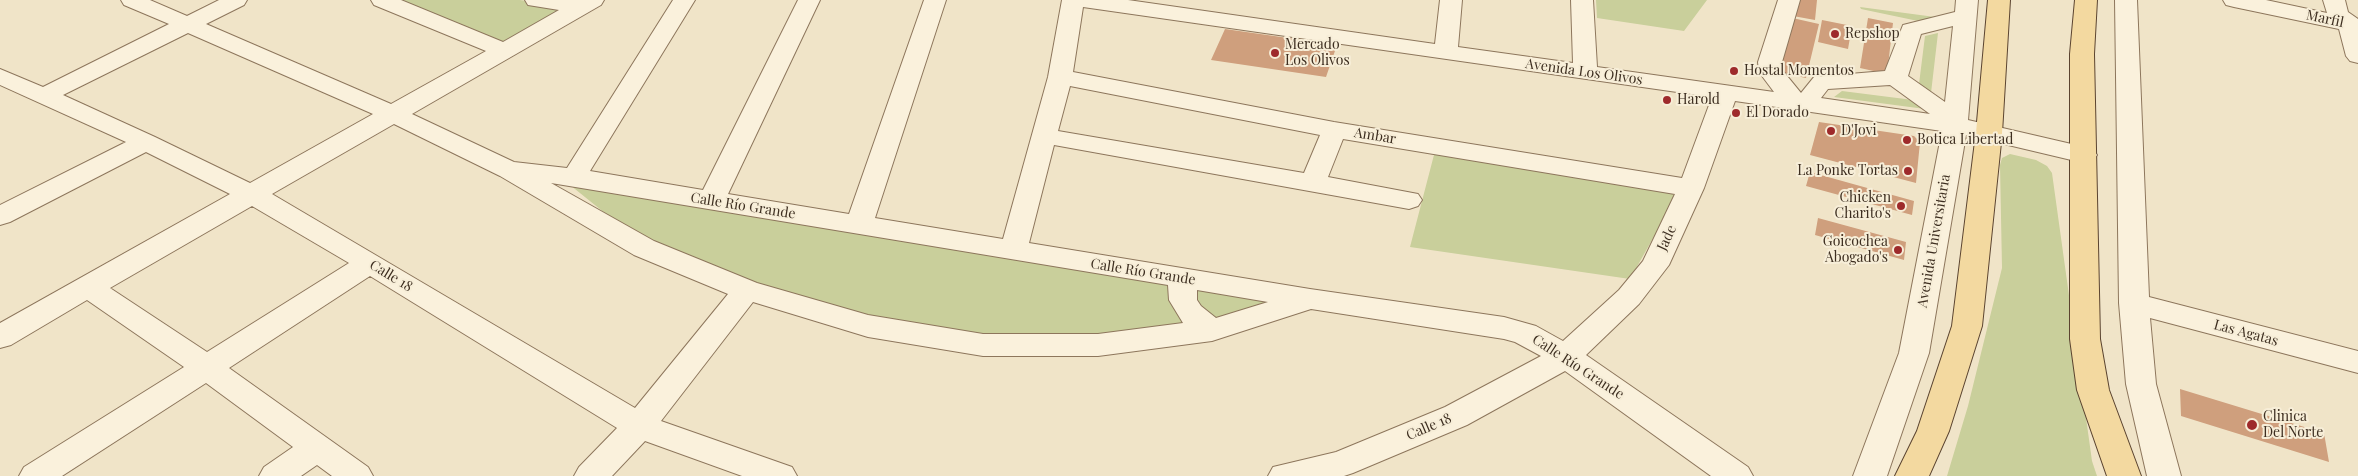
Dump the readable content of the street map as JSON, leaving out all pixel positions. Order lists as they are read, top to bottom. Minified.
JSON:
{"streets":{"street":["Marfil","Avenida Los Olivos","Ambar","Calle Río Grande","Jade","Avenida Universitaria","Calle 18","Las Agatas"]},"crossings":[["Avenida Los Olivos","Jade"],["Avenida Los Olivos","Avenida Universitaria"],["Ambar","Jade"],["Calle Río Grande","Jade"],["Calle Río Grande","Calle 18"],["Jade","Calle 18"]],"places":["Repshop","Mercado Los Olivos","Hostal Momentos","Harold","El Dorado","D'Jovi","Botica Libertad","La Ponke Tortas","Chicken Charito's","Goicochea Abogado's","Clinica Del Norte"]}
